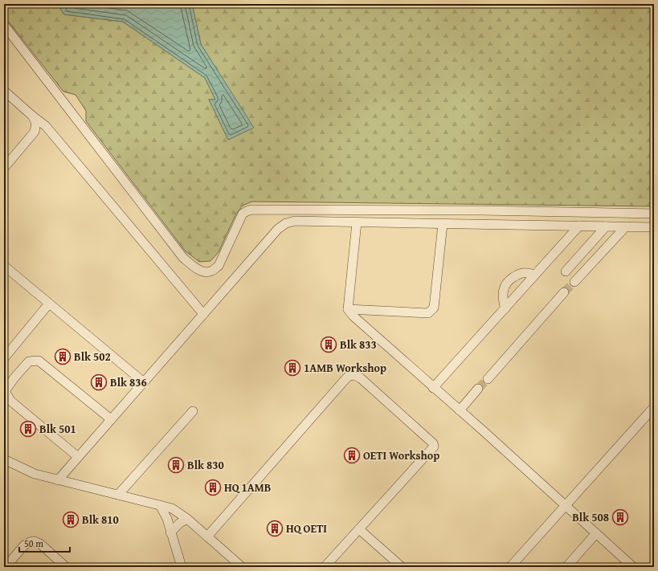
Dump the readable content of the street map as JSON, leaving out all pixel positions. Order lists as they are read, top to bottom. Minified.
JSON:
{"places":{"building":["Blk 833","Blk 502","1AMB Workshop","Blk 836","Blk 501","OETI Workshop","Blk 830","HQ 1AMB","Blk 508","Blk 810","HQ OETI"]},"scale_bar":"50 m"}
